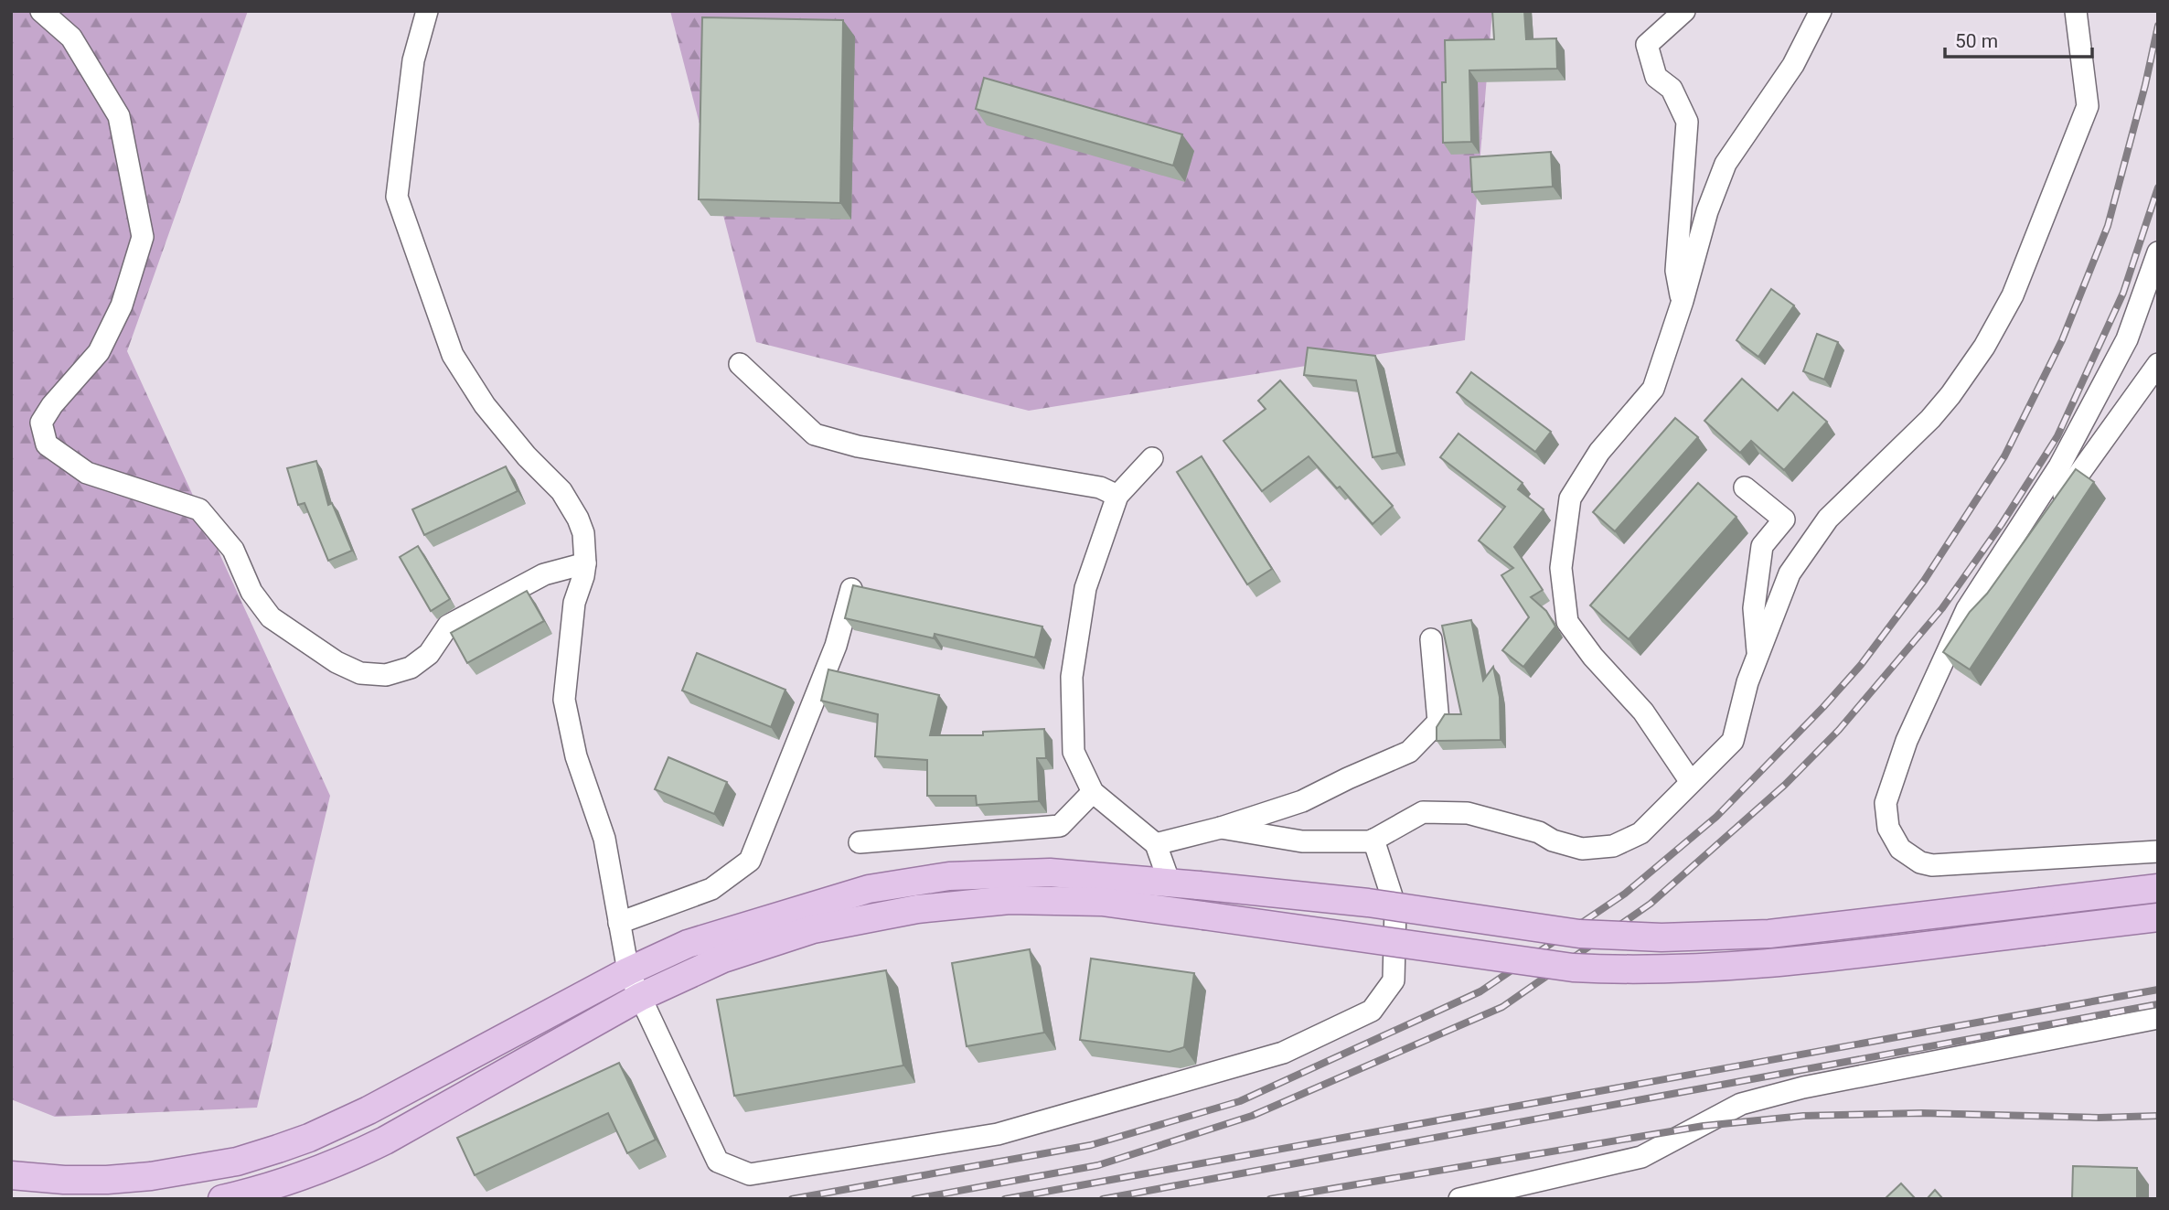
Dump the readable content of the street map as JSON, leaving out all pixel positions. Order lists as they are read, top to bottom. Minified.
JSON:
{"scale_bar":"50 m"}
